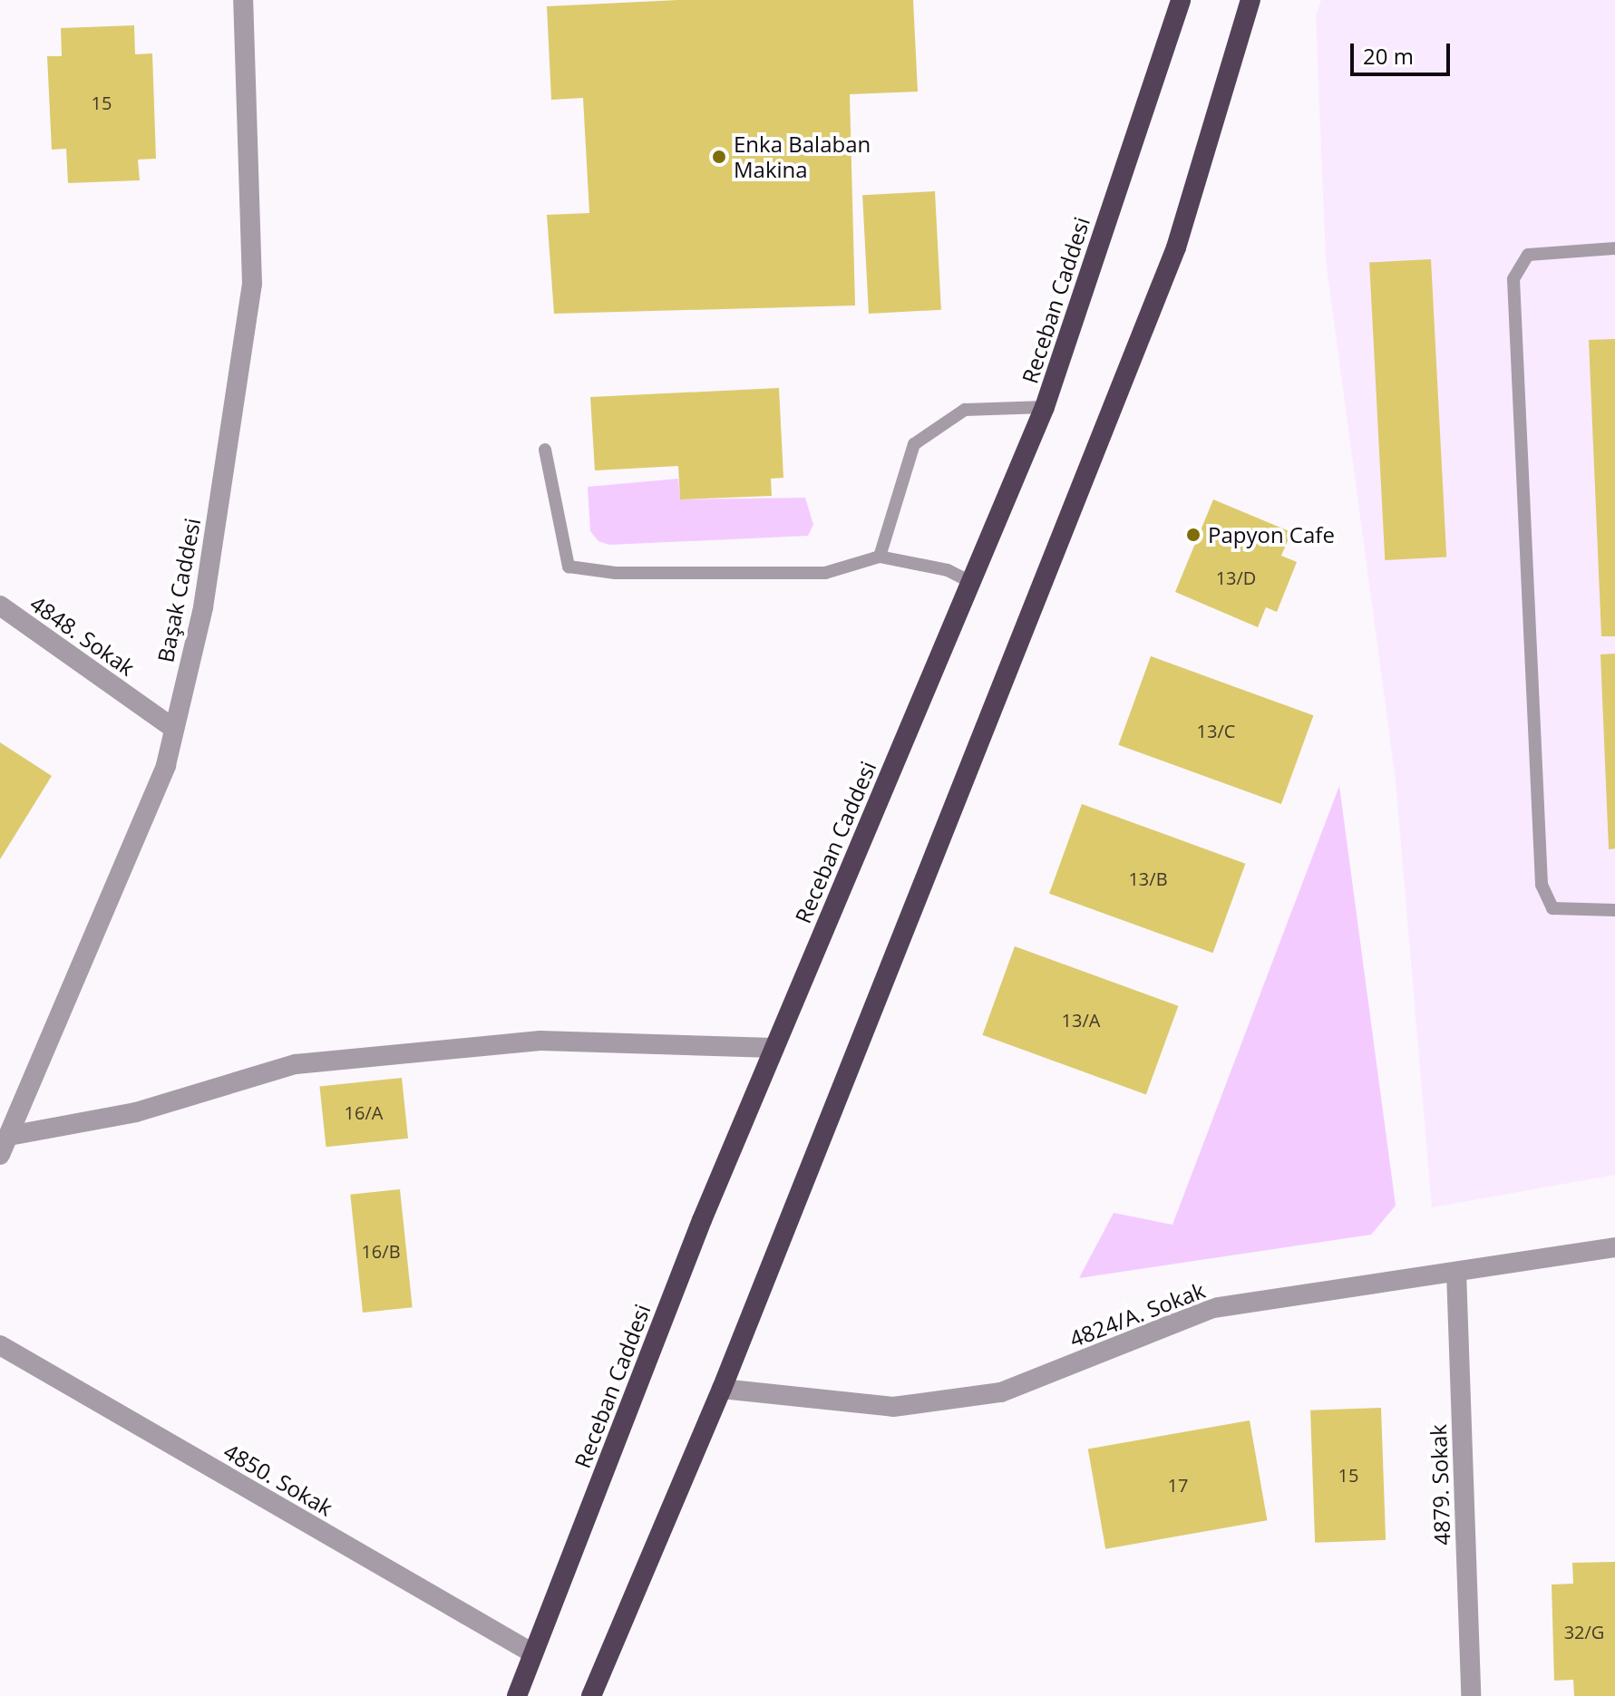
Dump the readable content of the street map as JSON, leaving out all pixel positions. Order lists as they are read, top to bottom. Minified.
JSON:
{"streets":{"highway":["Receban Caddesi"],"street":["Başak Caddesi","4848. Sokak","4824/A. Sokak","4850. Sokak","4879. Sokak"]},"crossings":[["Receban Caddesi","4850. Sokak"],["Başak Caddesi","4848. Sokak"],["4824/A. Sokak","4879. Sokak"]],"places":["Enka Balaban Makina","Papyon Cafe"],"house_numbers":["15","13/D","13/C","13/B","13/A","16/A","16/B","15","17","32/G"],"scale_bar":"20 m"}
